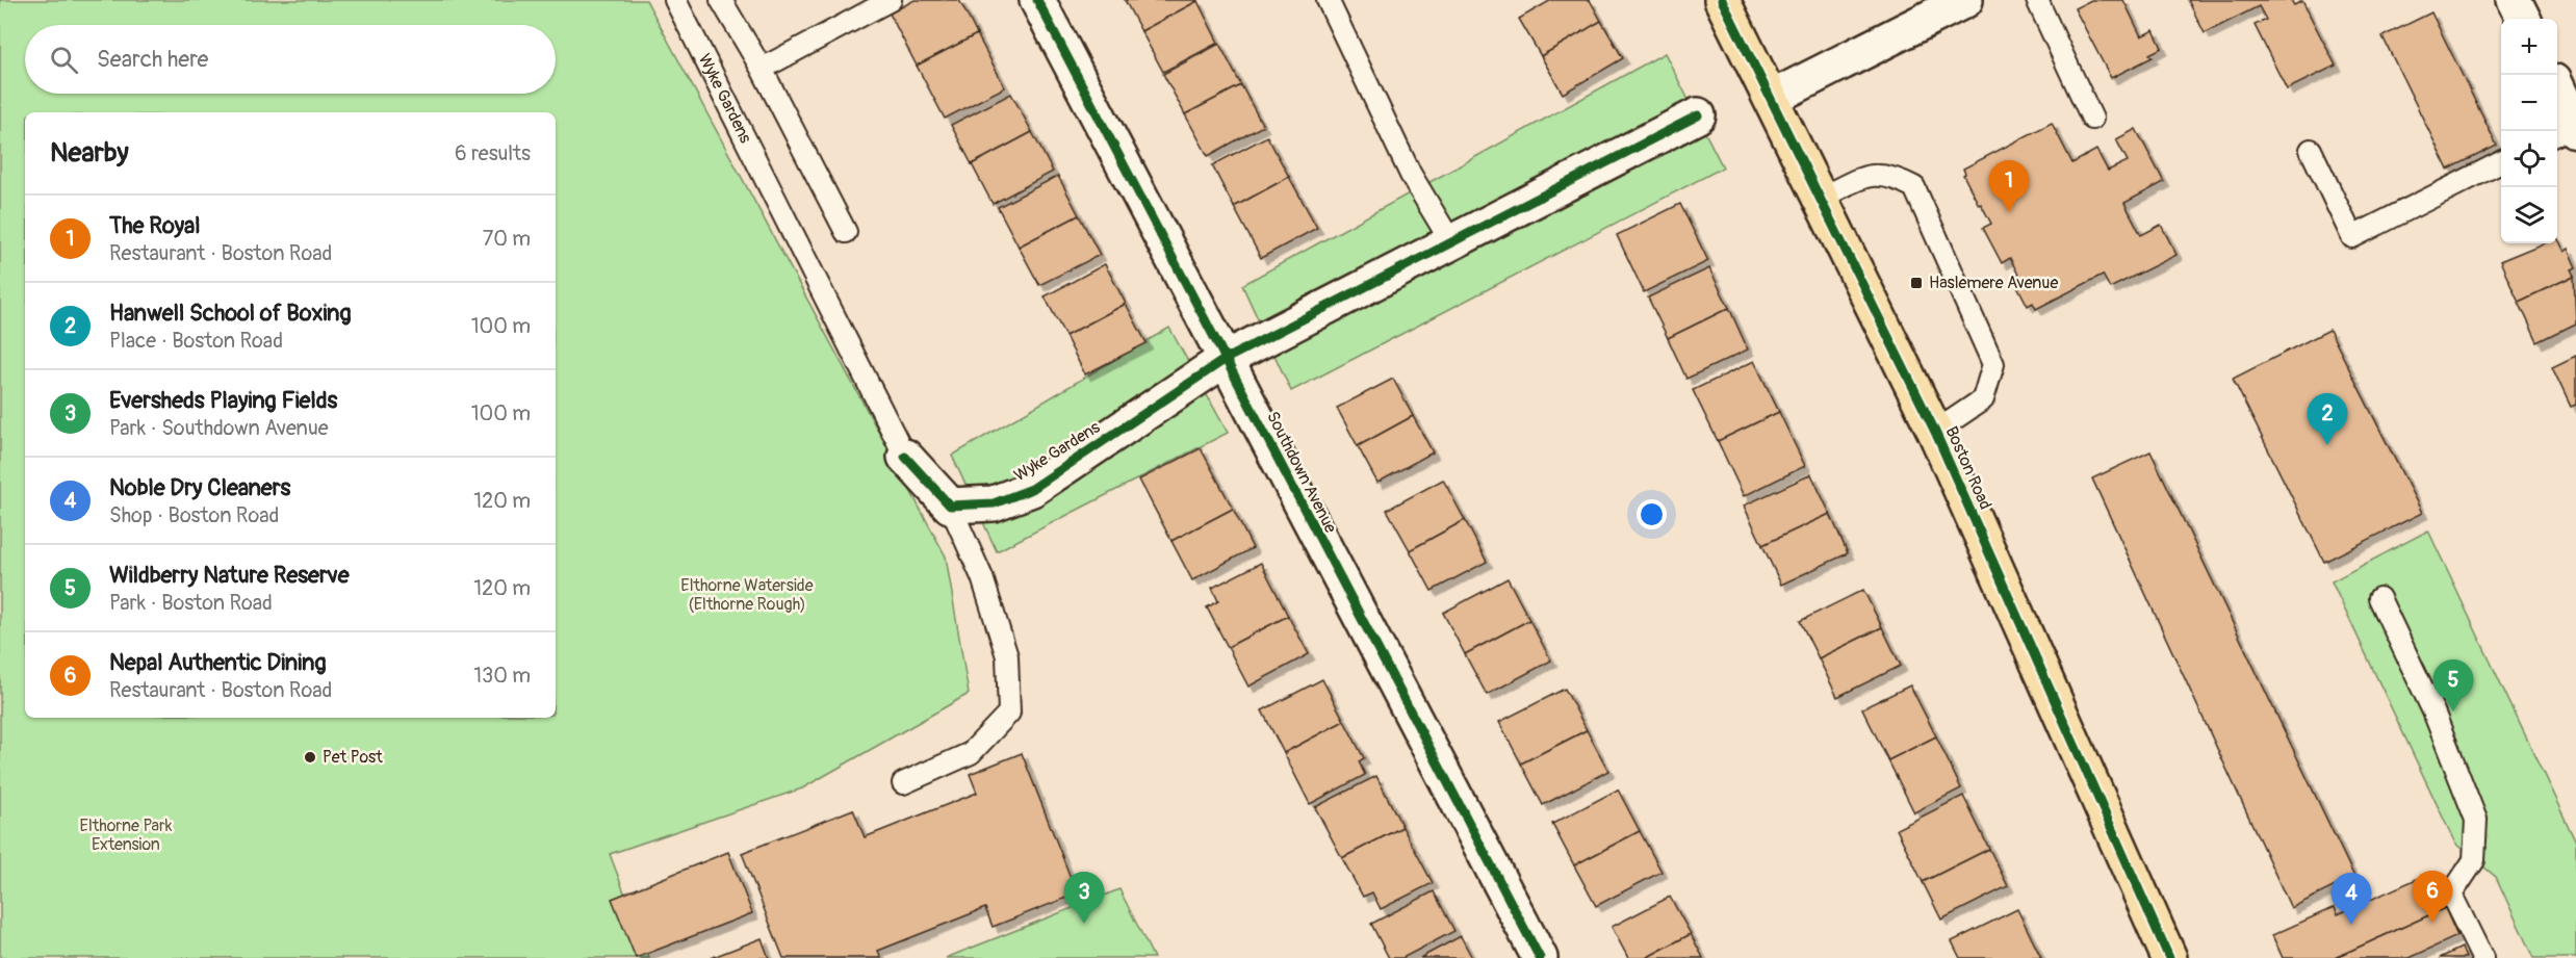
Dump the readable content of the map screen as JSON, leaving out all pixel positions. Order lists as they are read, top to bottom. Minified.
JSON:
{"streets":{"main road":["Boston Road"],"street":["Wyke Gardens","Southdown Avenue"]},"crossings":[["Wyke Gardens","Southdown Avenue"]],"parks":["Elthorne Waterside (Elthorne Rough)","Elthorne Park Extension"],"places":{"transit":["Haslemere Avenue"],"other":["Pet Post"]},"page":{"map_buttons":["+","−"],"search":"Search here","heading":["Nearby","6 results"],"pins":["1","2","5","6","3","4"],"list":[{"mark":"1","name":"The Royal","note":"Restaurant · Boston Road","value":"70 m"},{"mark":"2","name":"Hanwell School of Boxing","note":"Place · Boston Road","value":"100 m"},{"mark":"3","name":"Eversheds Playing Fields","note":"Park · Southdown Avenue","value":"100 m"},{"mark":"4","name":"Noble Dry Cleaners","note":"Shop · Boston Road","value":"120 m"},{"mark":"5","name":"Wildberry Nature Reserve","note":"Park · Boston Road","value":"120 m"},{"mark":"6","name":"Nepal Authentic Dining","note":"Restaurant · Boston Road","value":"130 m"}]}}
